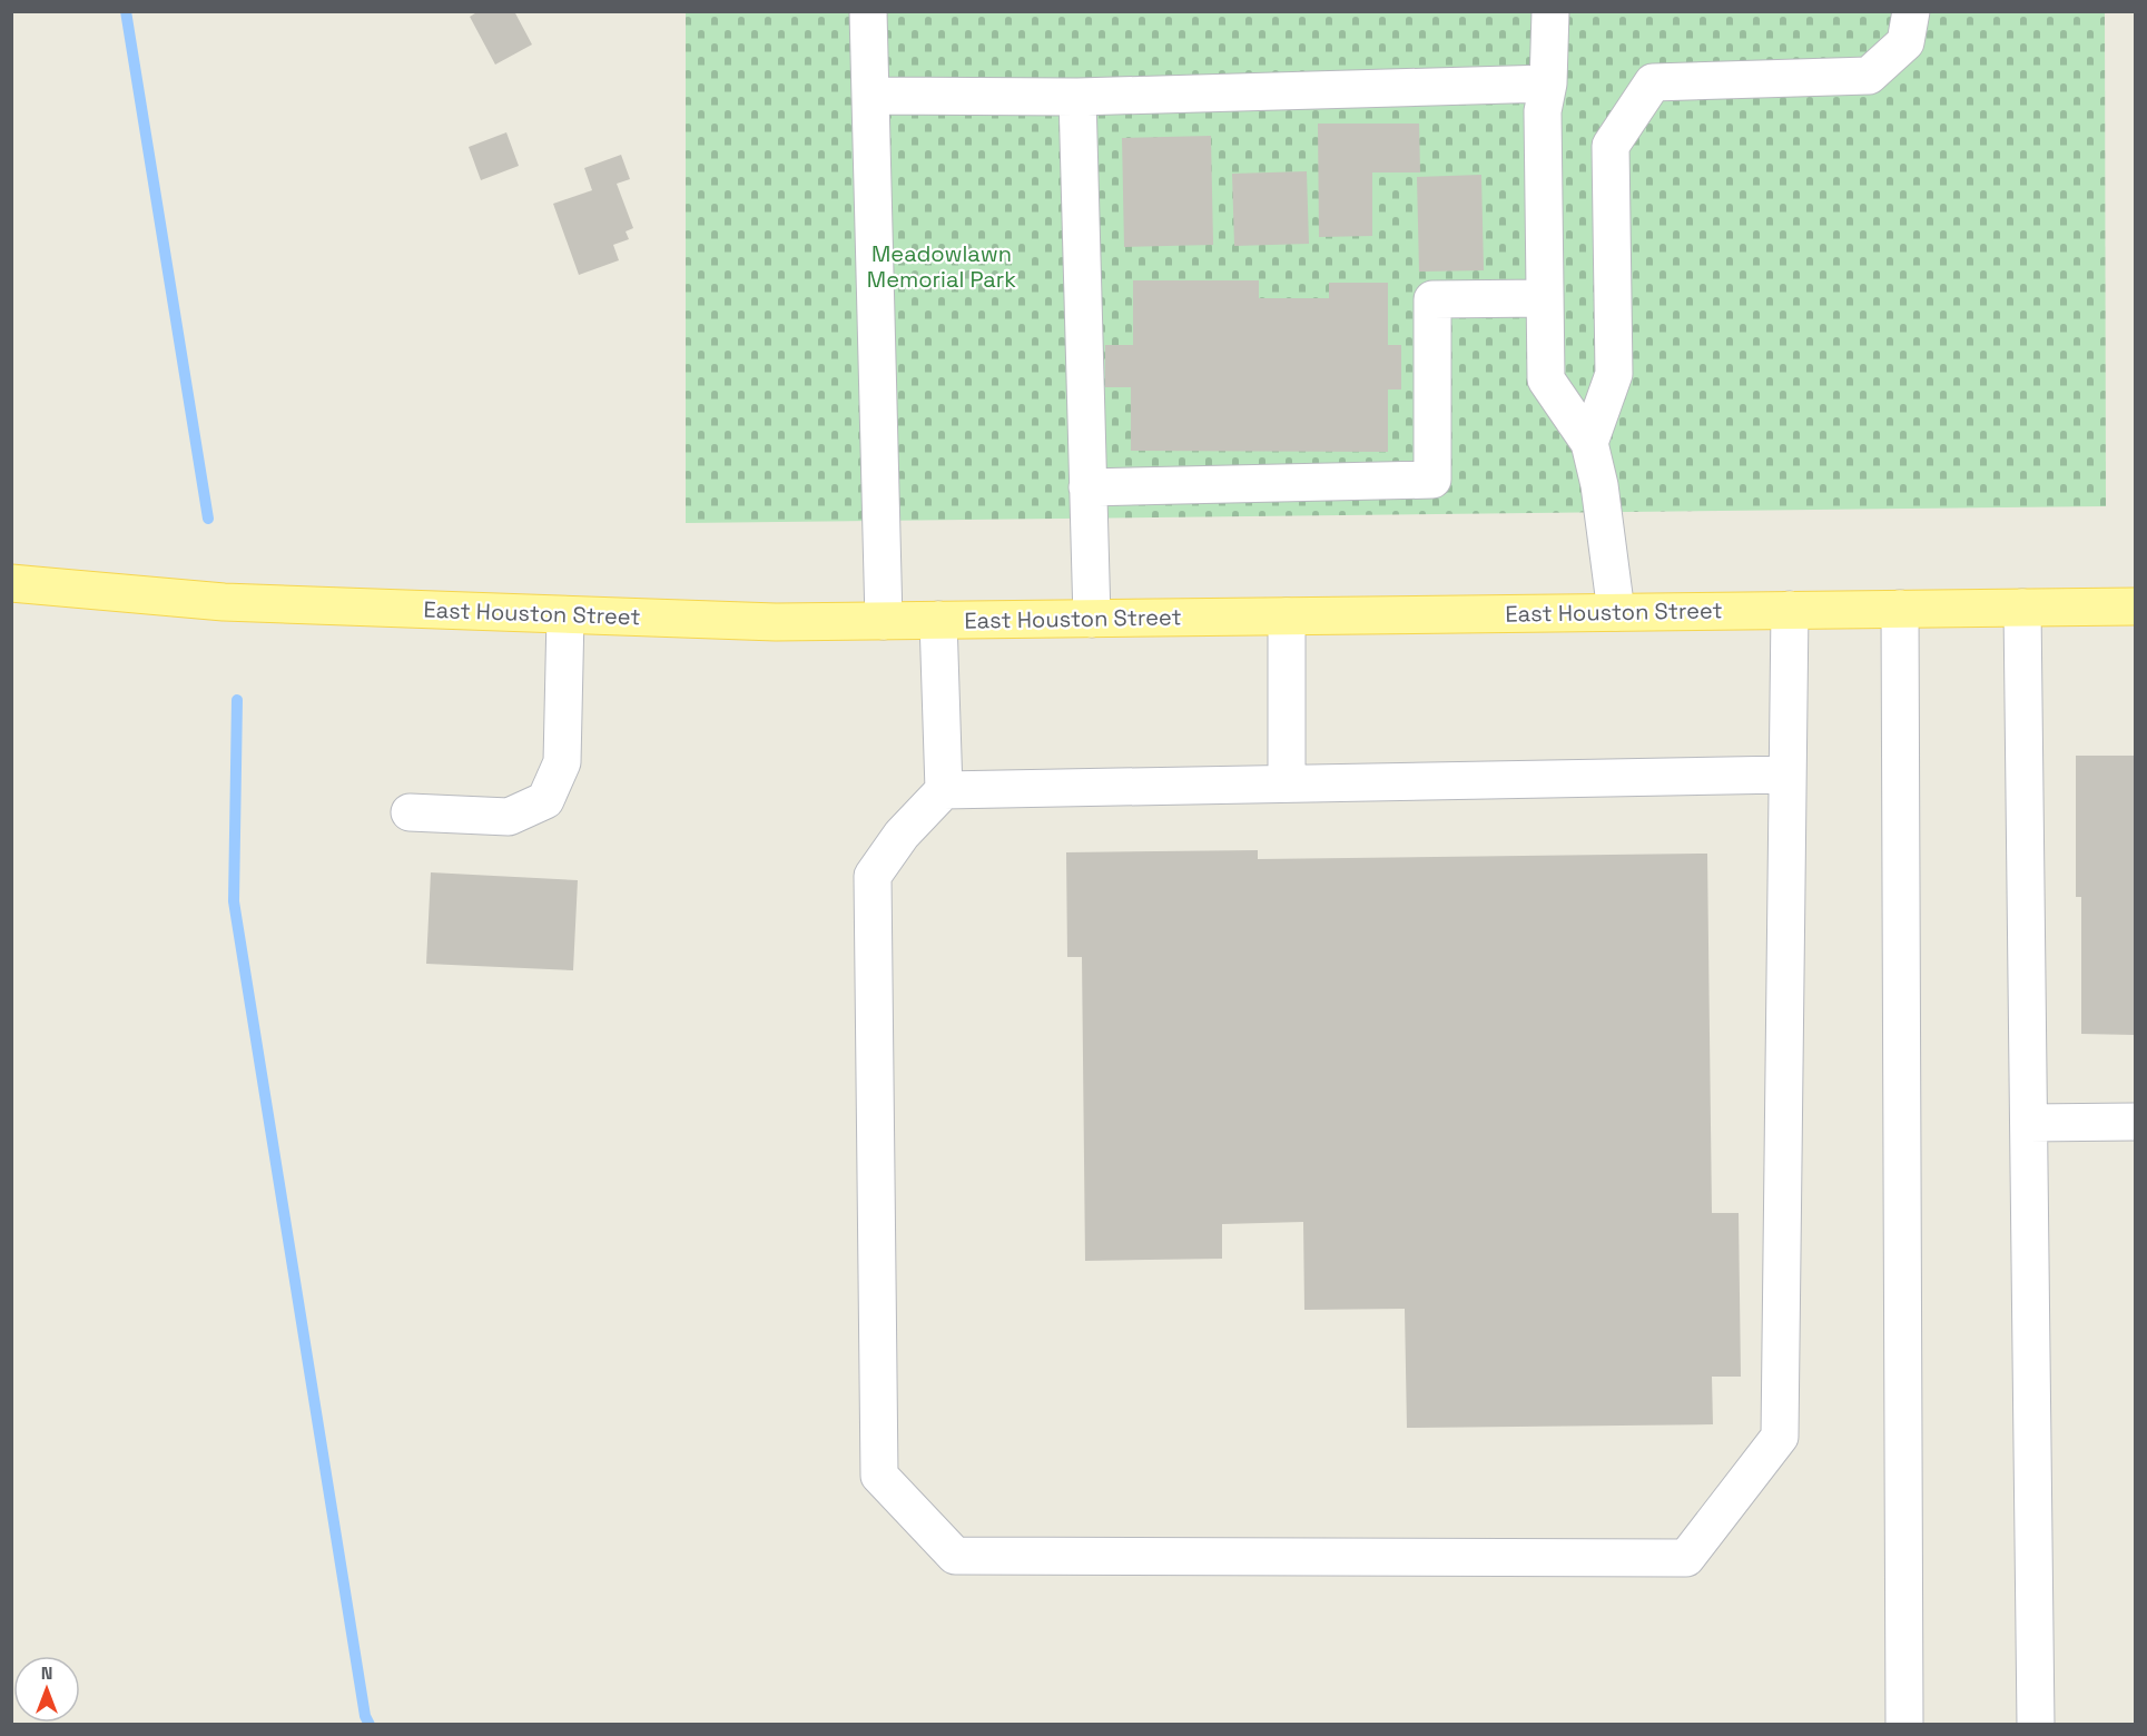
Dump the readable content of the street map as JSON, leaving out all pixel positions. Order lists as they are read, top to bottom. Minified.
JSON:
{"streets":{"main road":["East Houston Street"]},"parks":["Meadowlawn Memorial Park"],"north":"top"}
